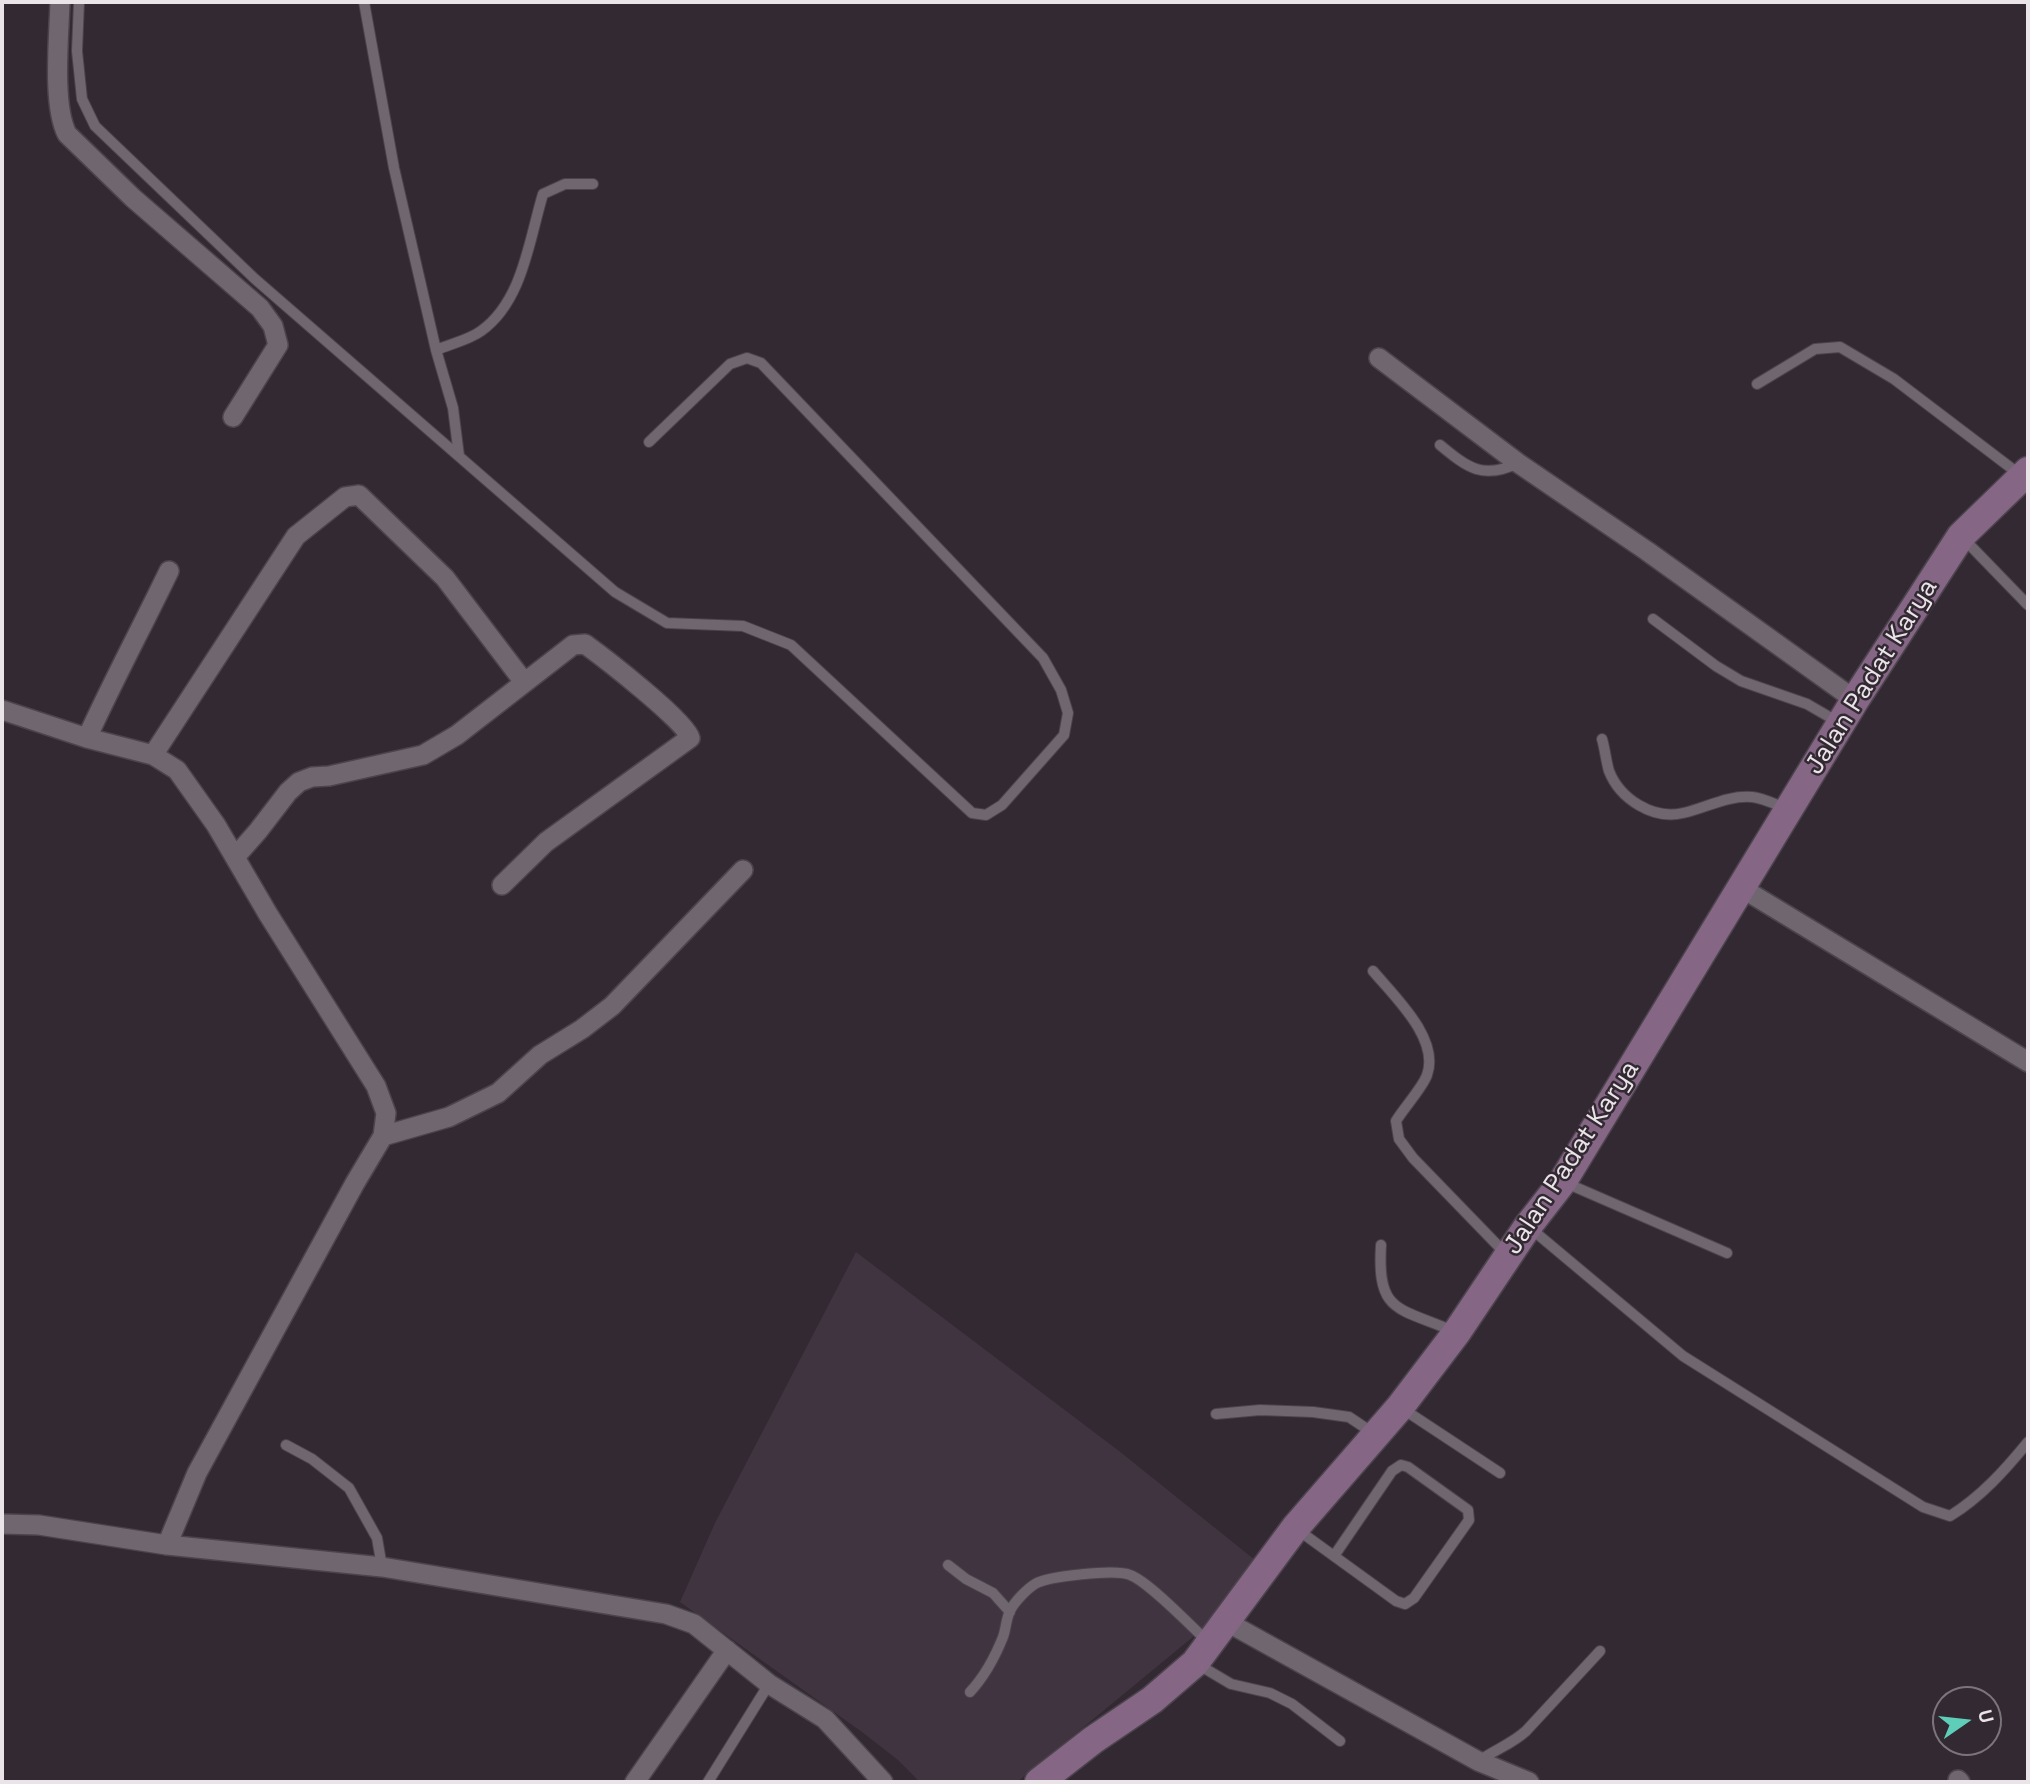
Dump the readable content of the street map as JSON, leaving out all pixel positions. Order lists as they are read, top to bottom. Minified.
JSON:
{"streets":{"street":["Jalan Padat Karya"]},"north":"right"}
